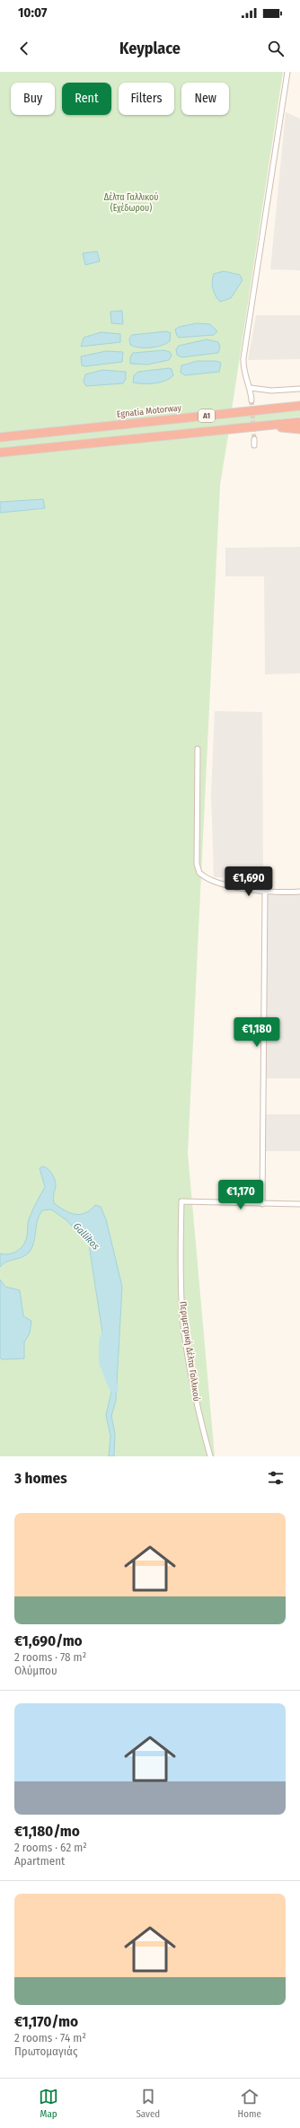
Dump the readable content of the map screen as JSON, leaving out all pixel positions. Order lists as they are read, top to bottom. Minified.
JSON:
{"streets":{"highway":["Egnatia Motorway","Α1"],"street":["Περιμετρική Δέλτα Γαλλικού"]},"water":["Gallikos"],"parks":["Δέλτα Γαλλικού (Εχέδωρου)"],"page":{"status":"10:07","header":"Keyplace","chip":["Buy","Rent","Filters","New"],"price":["€1,690","€1,180","€1,170"],"heading":"3 homes","list":[{"name":"€1,690/mo","note":"2 rooms · 78 m² · Ολύμπου"},{"name":"€1,180/mo","note":"2 rooms · 62 m² · Apartment"},{"name":"€1,170/mo","note":"2 rooms · 74 m² · Πρωτομαγιάς"}],"tabs":["Map","Saved","Home"]}}
